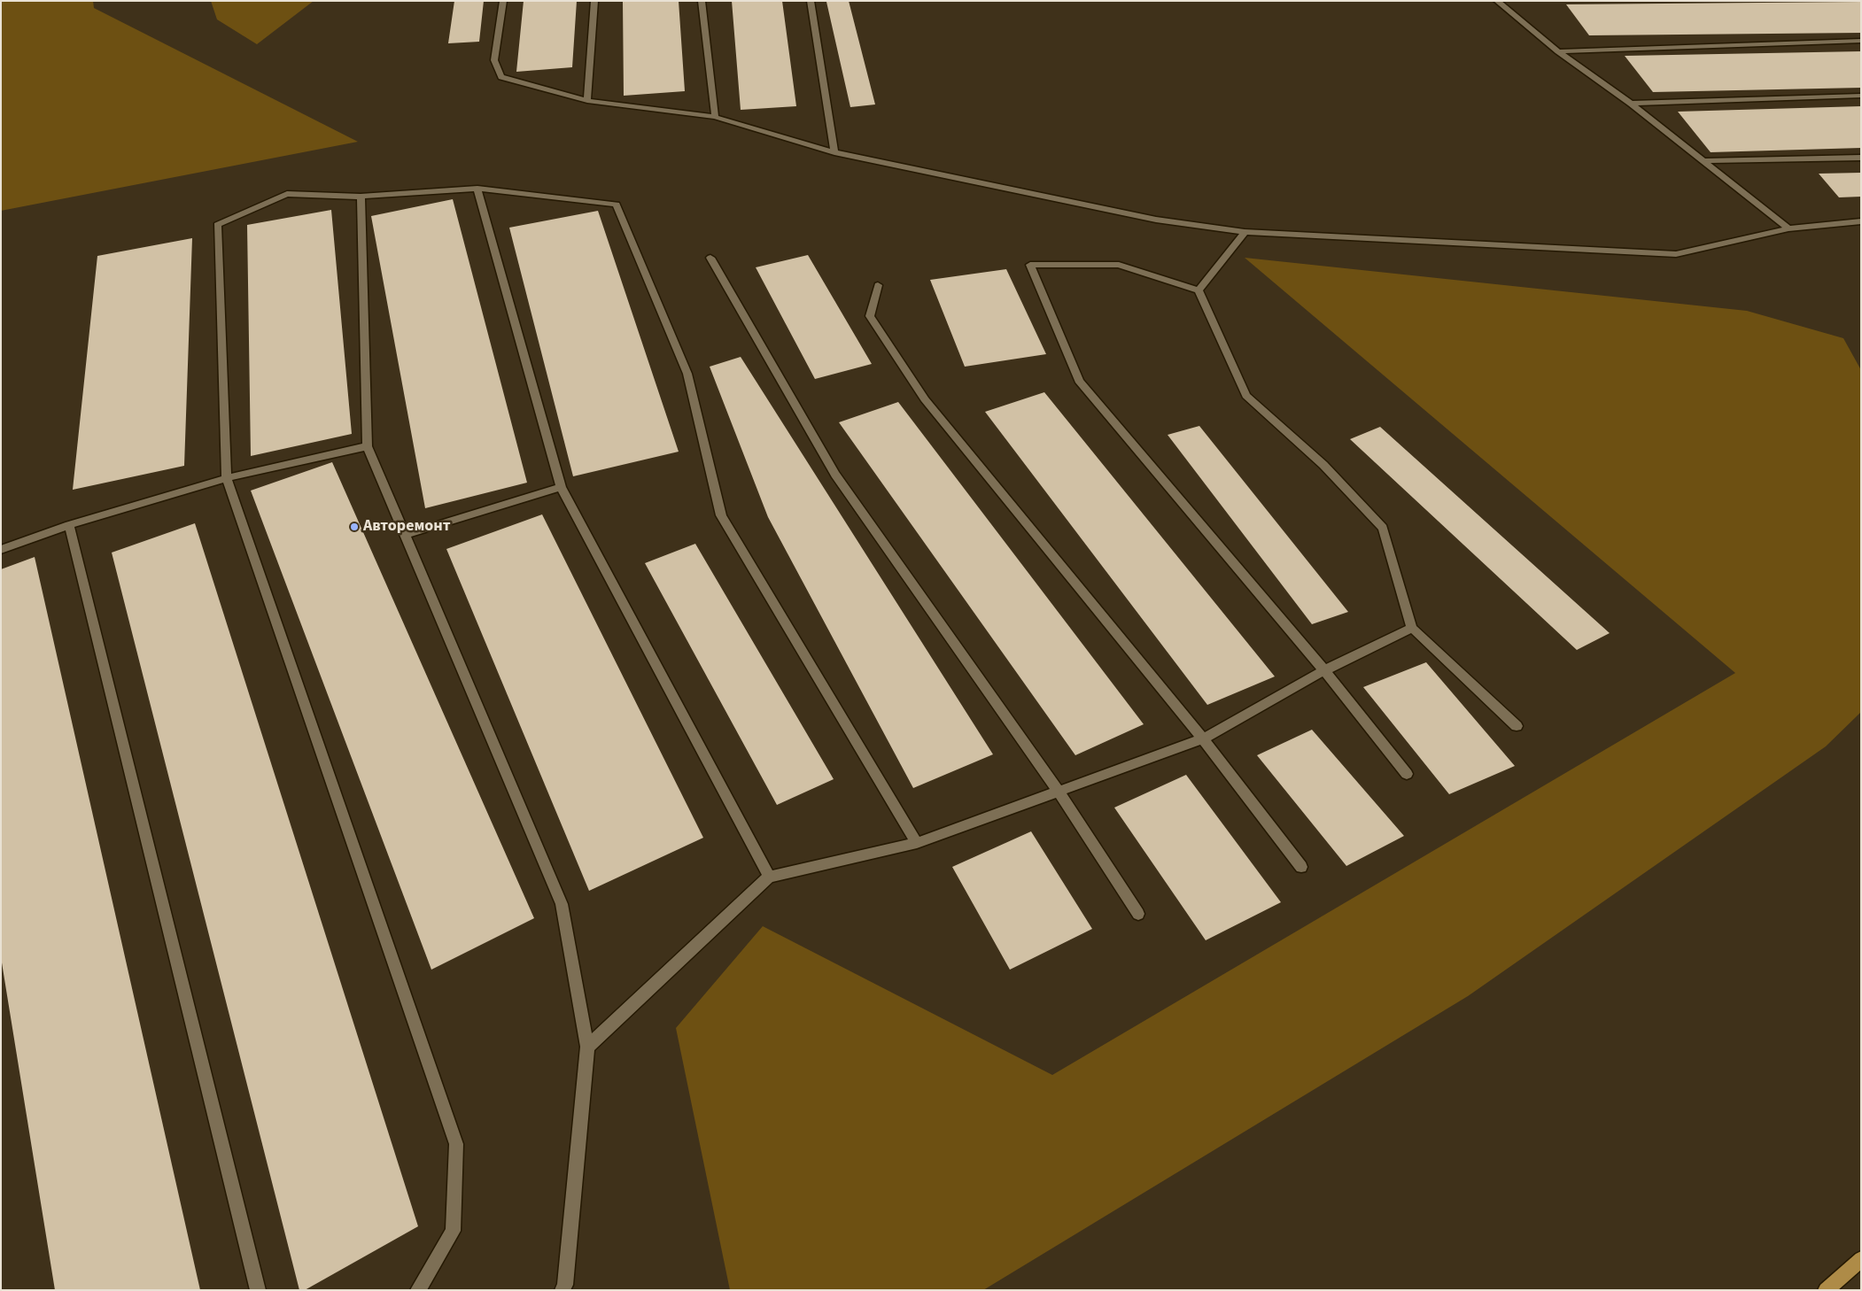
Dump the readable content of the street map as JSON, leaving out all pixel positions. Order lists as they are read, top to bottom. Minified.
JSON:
{"places":["Авторемонт"]}
